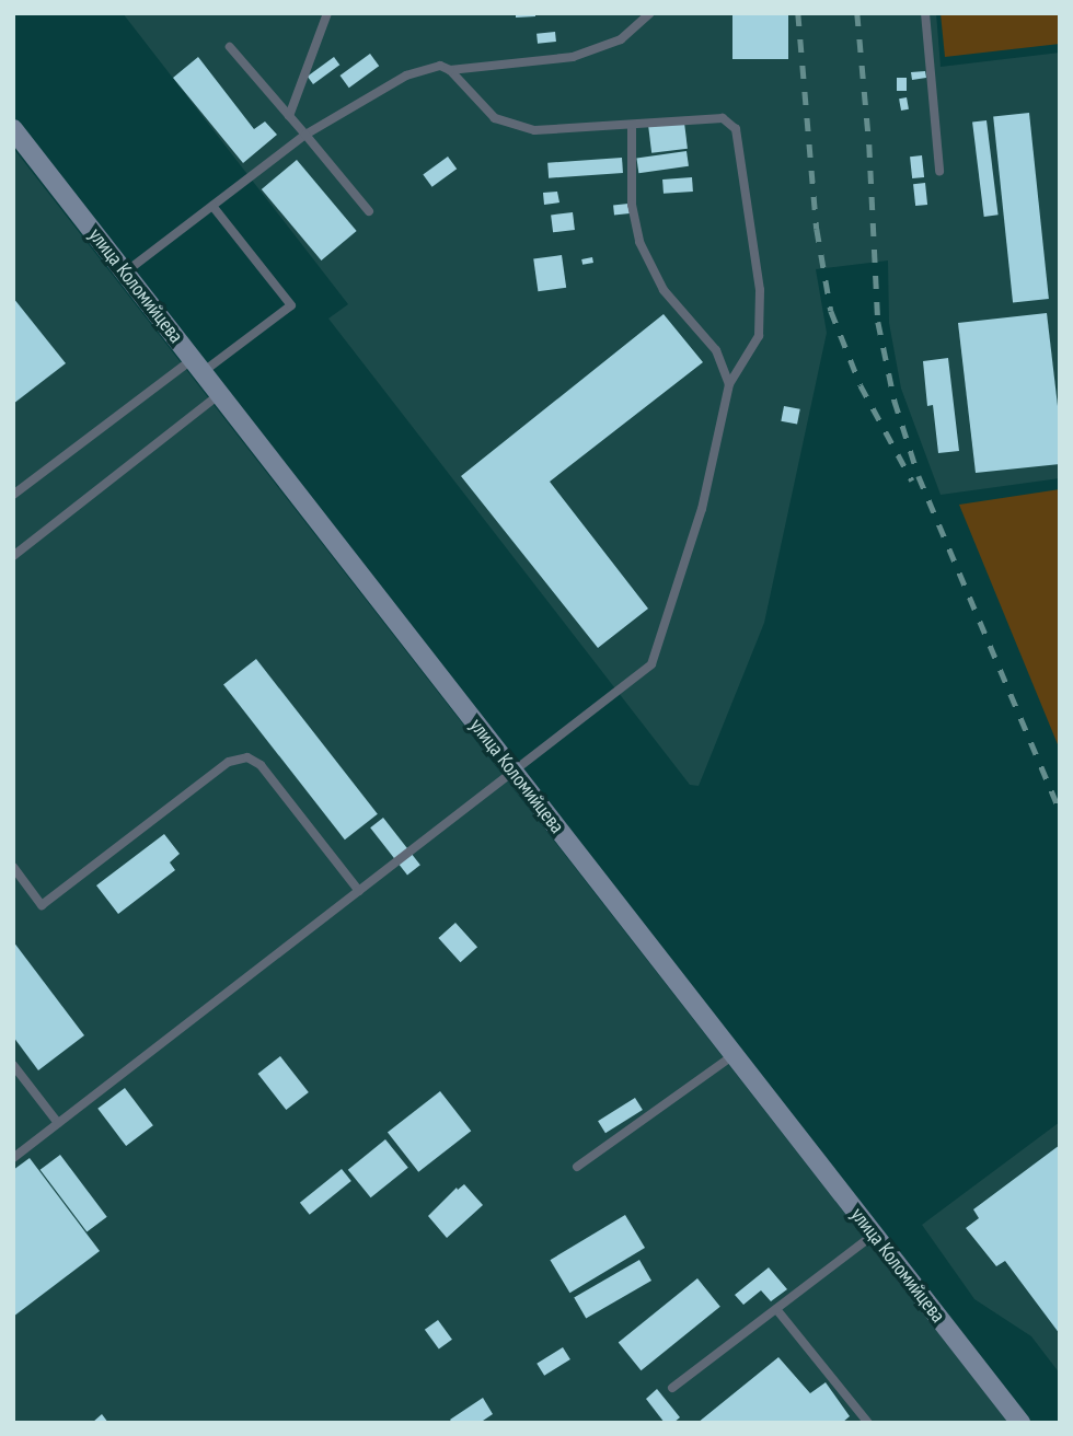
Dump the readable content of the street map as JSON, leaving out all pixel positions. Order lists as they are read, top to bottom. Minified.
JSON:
{"streets":{"street":["улица Коломийцева"]}}
